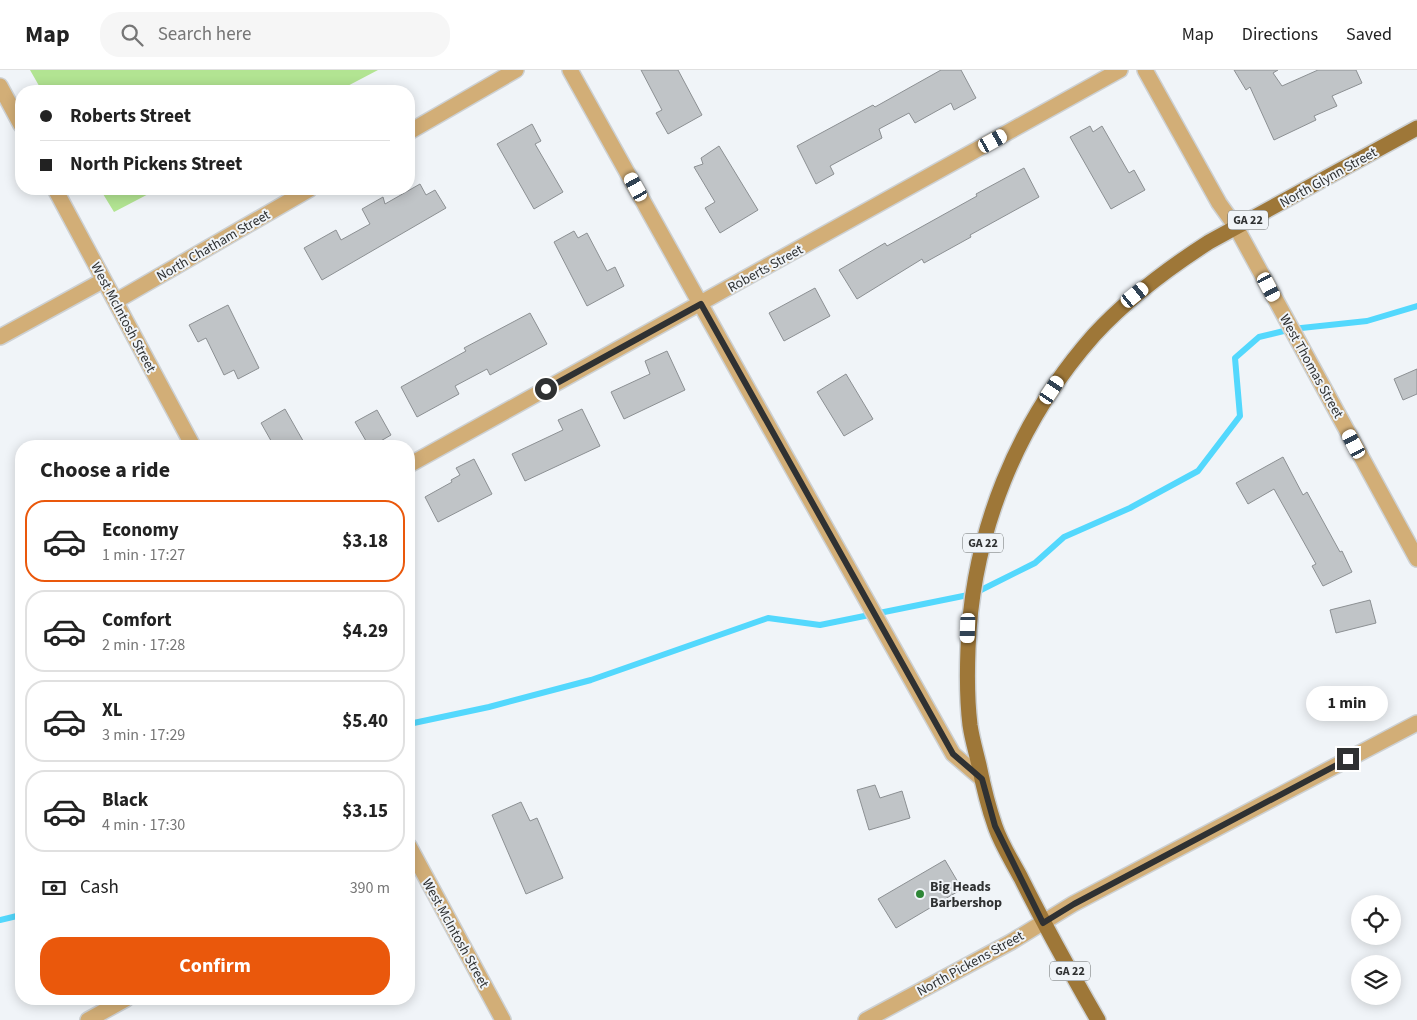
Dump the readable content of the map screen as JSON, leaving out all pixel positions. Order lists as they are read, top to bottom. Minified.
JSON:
{"streets":{"main road":["North Glynn Street","GA 22"],"street":["North Chatham Street","Roberts Street","West McIntosh Street","West Thomas Street","North Pickens Street"]},"crossings":[["North Glynn Street","GA 22"],["North Glynn Street","West Thomas Street"],["GA 22","North Pickens Street"],["North Chatham Street","West McIntosh Street"]],"places":["Big Heads Barbershop"],"page":{"header":"Map","search":"Search here","nav":["Map","Directions","Saved"],"banner":["Roberts Street","North Pickens Street"],"heading":"Choose a ride","list":[{"name":"Economy","note":"1 min · 17:27","value":"$3.18"},{"name":"Comfort","note":"2 min · 17:28","value":"$4.29"},{"name":"XL","note":"3 min · 17:29","value":"$5.40"},{"name":"Black","note":"4 min · 17:30","value":"$3.15"}],"bubble":"1 min","pay":["Cash","390 m"],"buttons":"Confirm"}}
